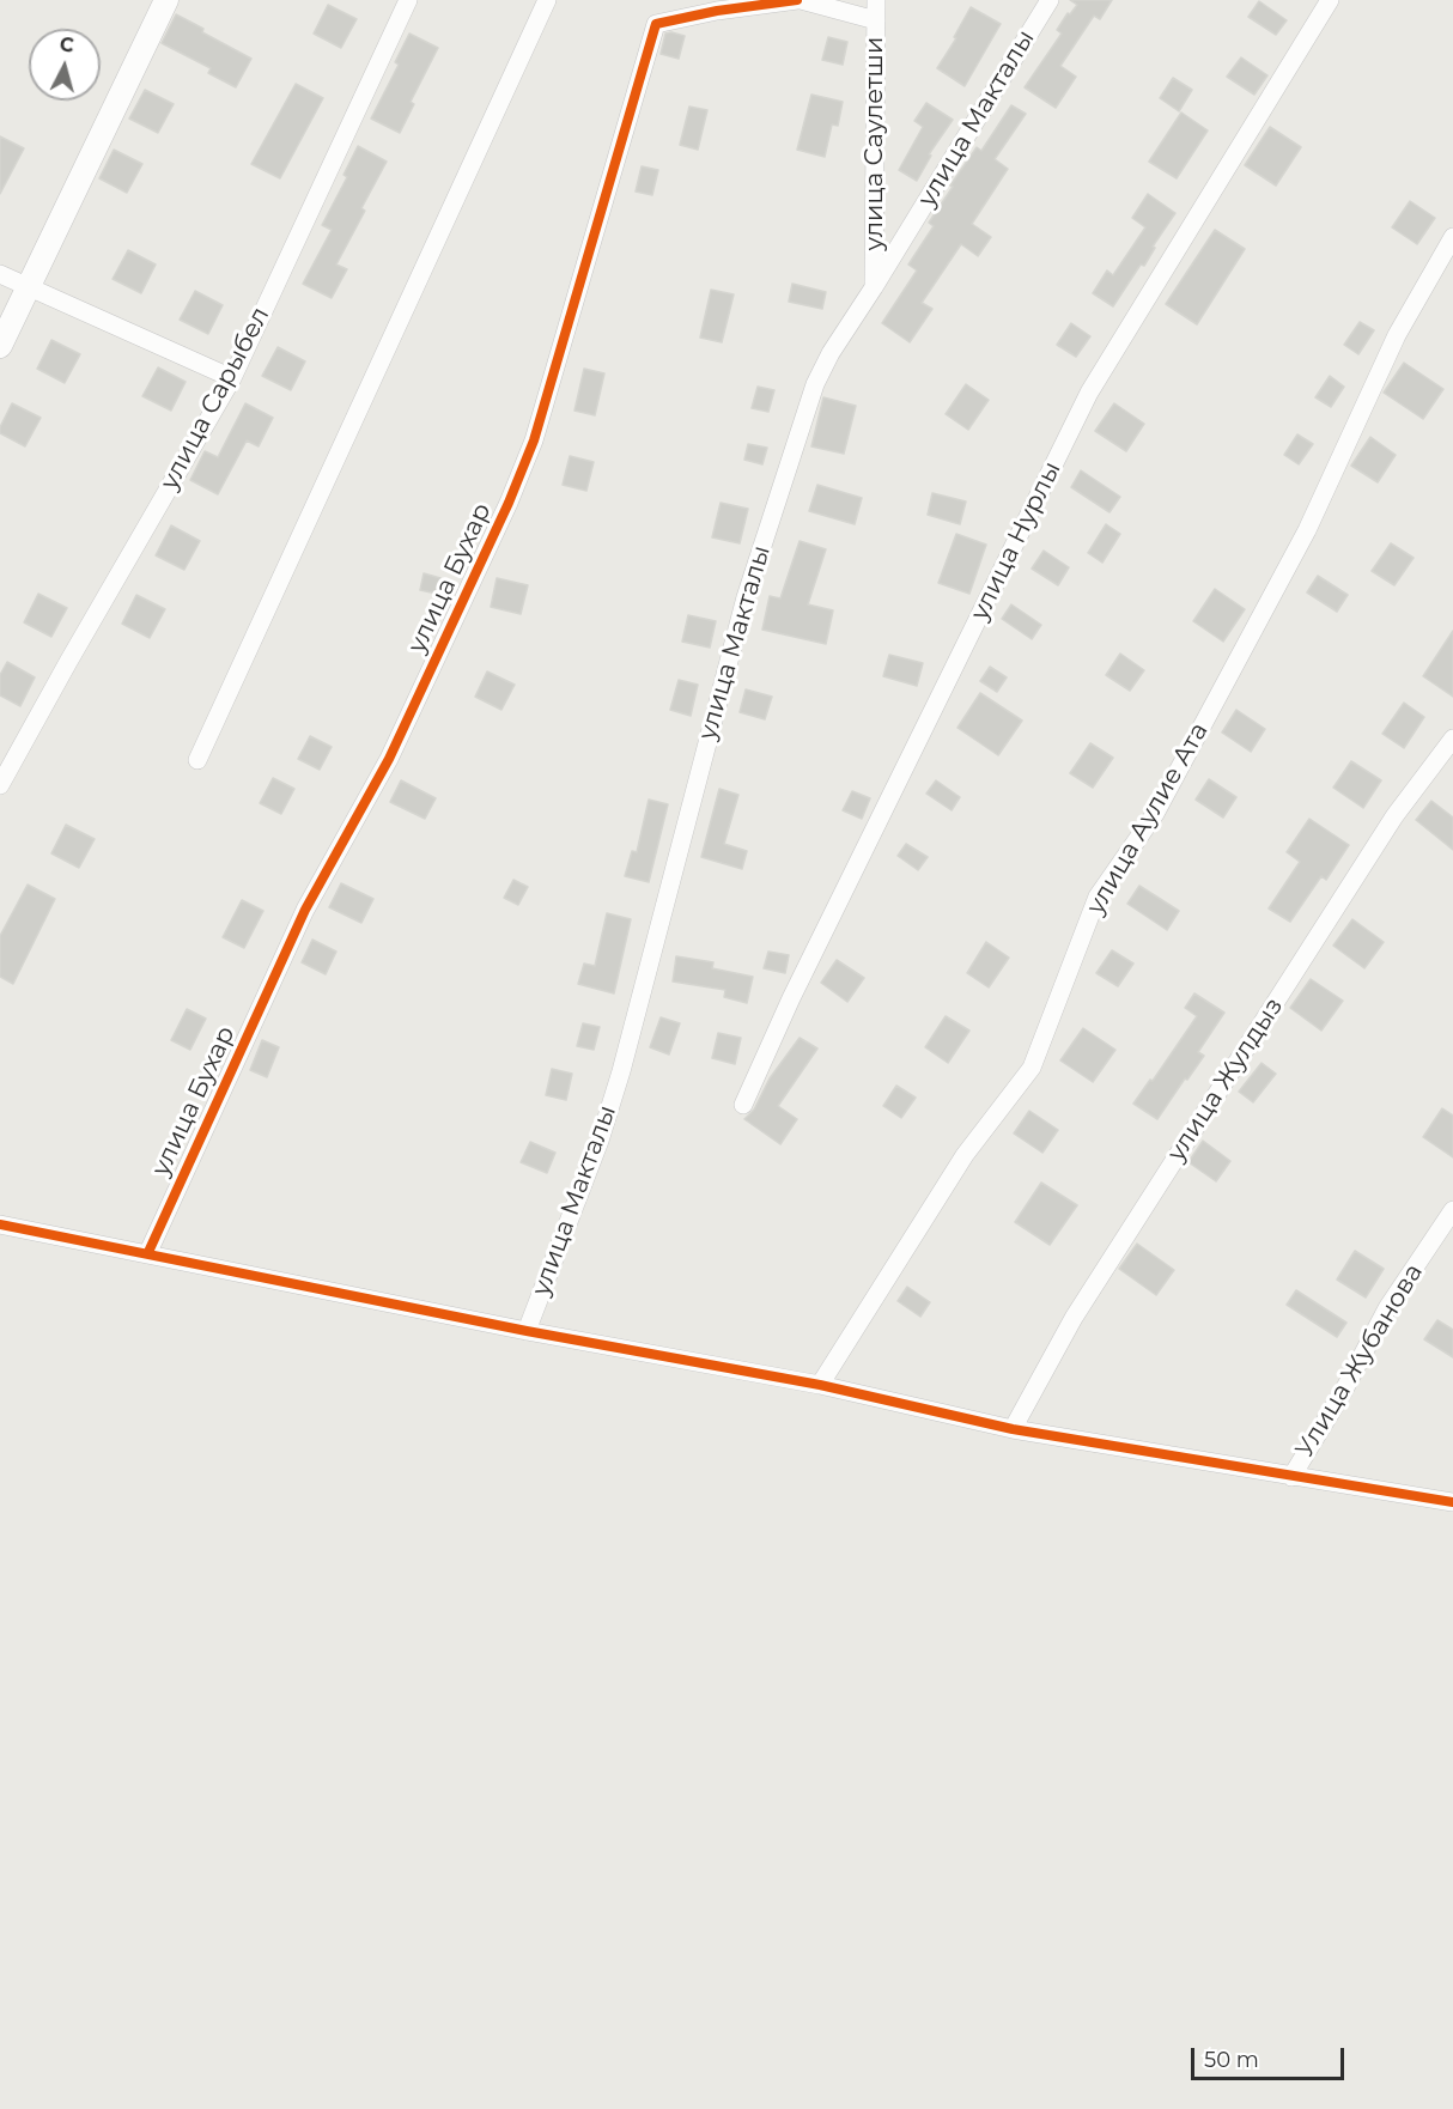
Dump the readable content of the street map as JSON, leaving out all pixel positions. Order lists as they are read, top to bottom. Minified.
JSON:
{"streets":{"street":["улица Макталы","улица Саулетши","улица Сарыбел","улица Нурлы","улица Бухар","улица Аулие Ата","улица Жулдыз","Улица Жубанова"]},"crossings":[["улица Макталы","улица Саулетши"],["улица Саулетши","улица Бухар"]],"scale_bar":"50 m","north":"top"}
